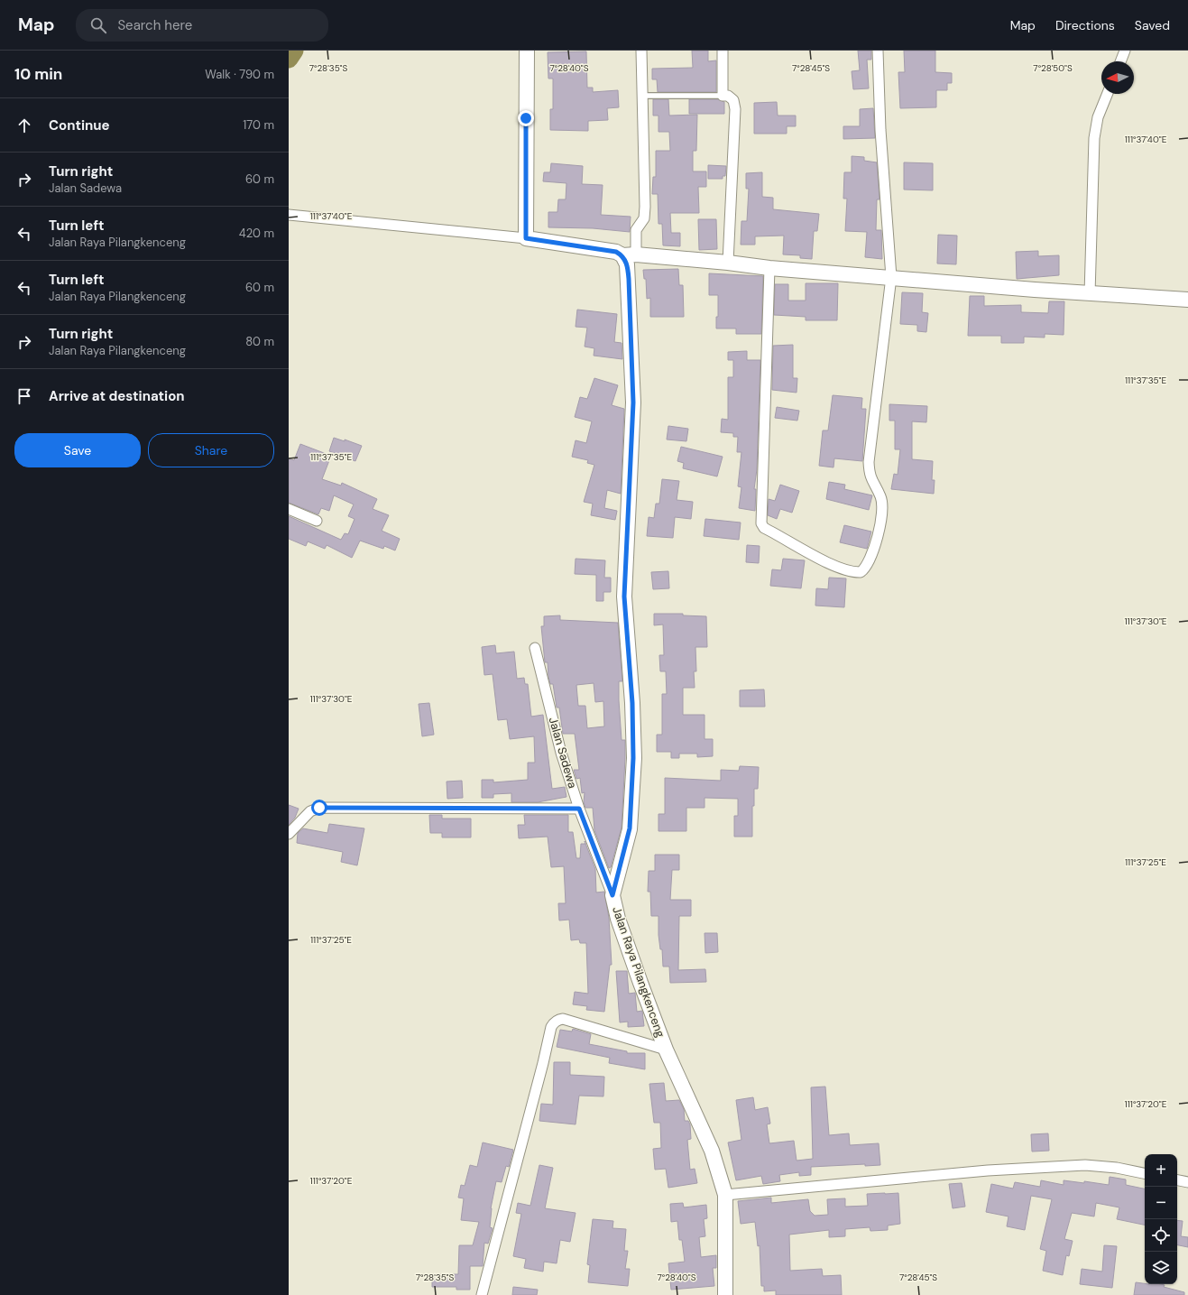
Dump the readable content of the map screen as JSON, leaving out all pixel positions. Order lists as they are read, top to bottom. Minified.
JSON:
{"streets":{"main road":["Jalan Raya Pilangkenceng"],"street":["Jalan Sadewa"]},"crossings":[["Jalan Sadewa","Jalan Raya Pilangkenceng"]],"north":"left","page":{"header":"Map","search":"Search here","nav":["Map","Directions","Saved"],"heading":["10 min","Walk · 790 m"],"list":[["Continue","170 m"],["Turn right","Jalan Sadewa","60 m"],["Turn left","Jalan Raya Pilangkenceng","420 m"],["Turn left","Jalan Raya Pilangkenceng","60 m"],["Turn right","Jalan Raya Pilangkenceng","80 m"],"Arrive at destination"],"buttons":["Save","Share"],"map_buttons":["+","−"]},"coordinates":["7°28'35\"S","7°28'40\"S","7°28'45\"S","7°28'50\"S","111°37'40\"E","111°37'35\"E","111°37'30\"E","111°37'25\"E","111°37'20\"E"]}
